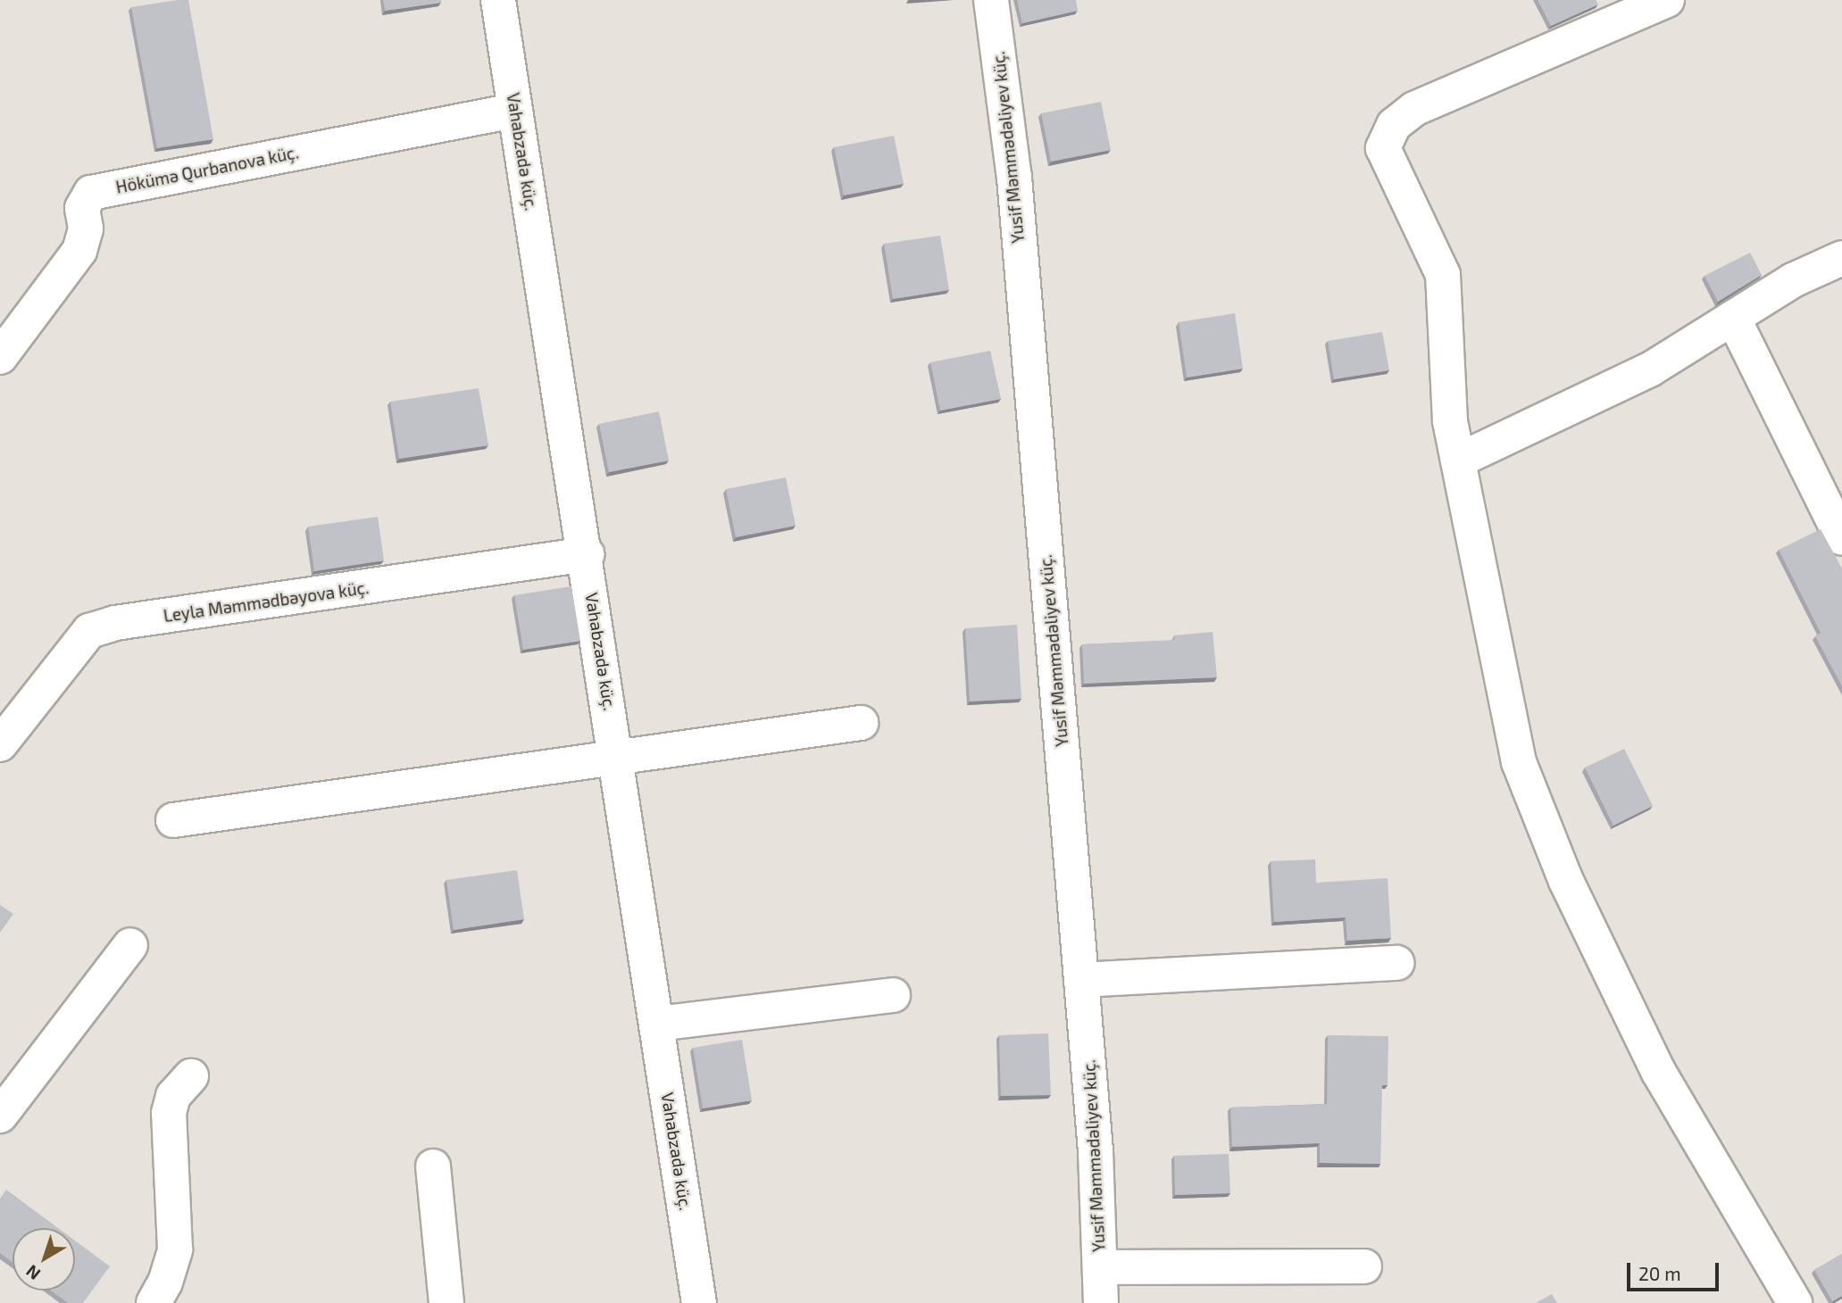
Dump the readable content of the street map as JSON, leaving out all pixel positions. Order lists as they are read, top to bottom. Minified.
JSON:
{"streets":{"street":["Yusif Məmmədəliyev küç.","Vahabzadə küç.","Hökümə Qurbanova küç.","Leyla Məmmədbəyova küç."]},"crossings":[["Vahabzadə küç.","Hökümə Qurbanova küç."],["Vahabzadə küç.","Leyla Məmmədbəyova küç."]],"scale_bar":"20 m","north":"bottom left"}
